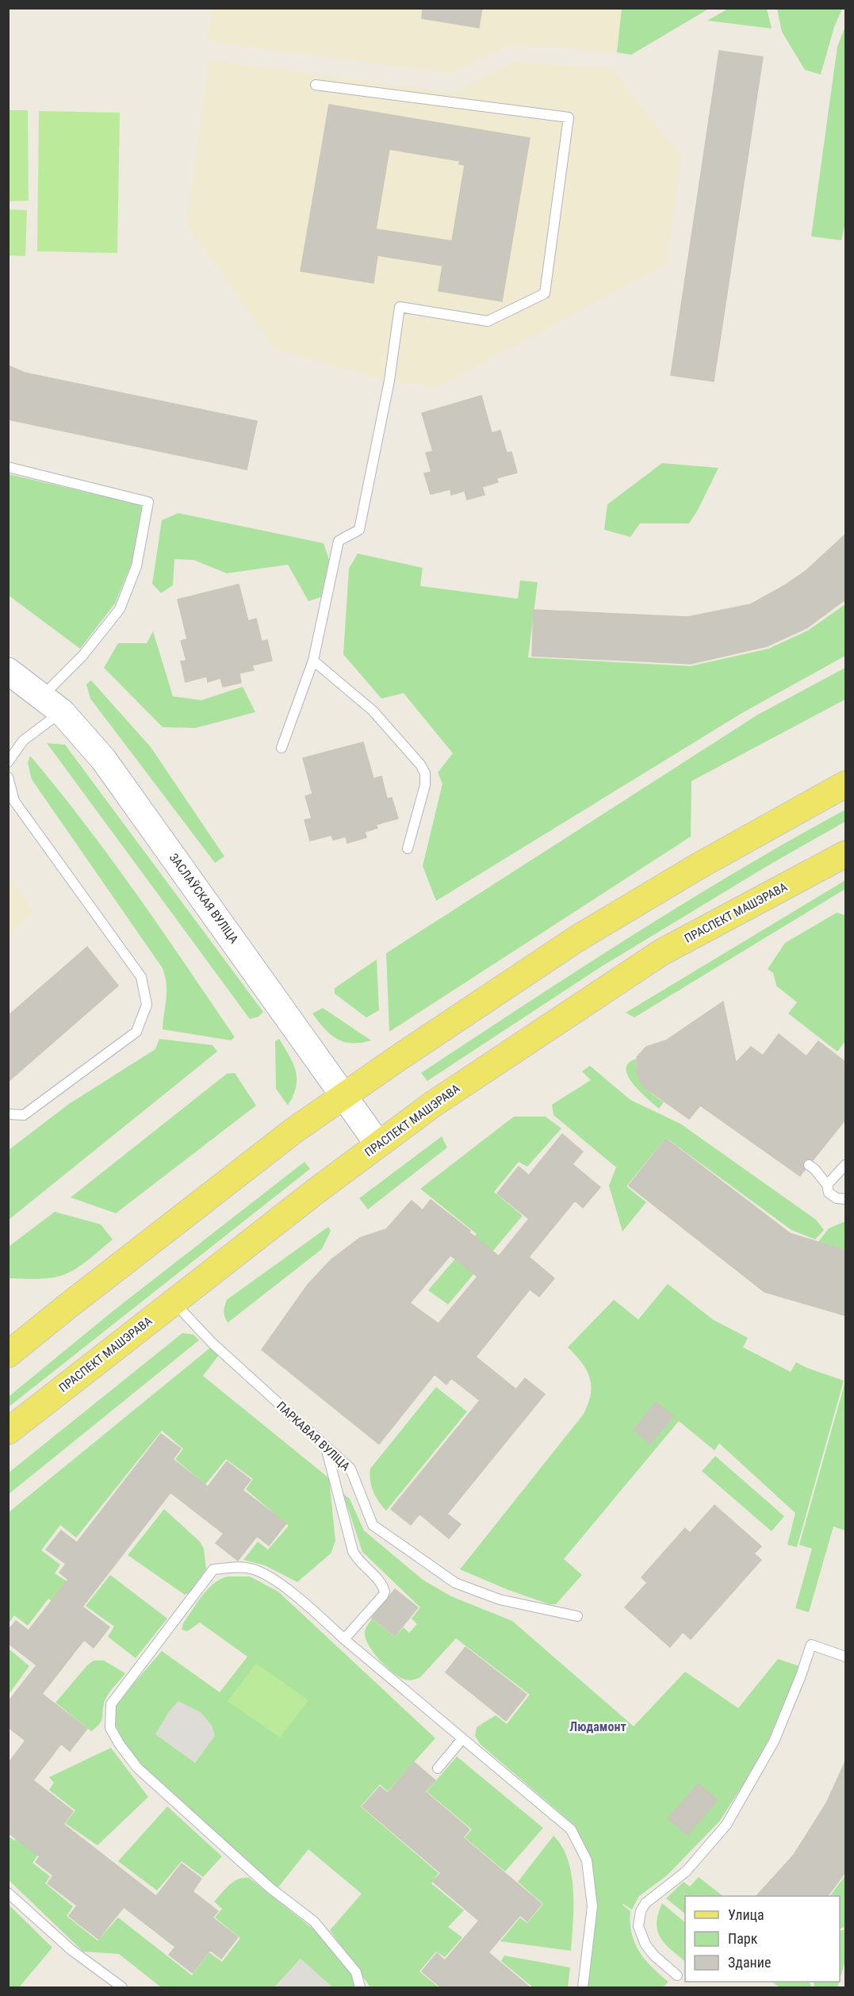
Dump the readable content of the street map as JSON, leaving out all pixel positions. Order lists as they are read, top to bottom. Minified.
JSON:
{"streets":{"main road":["ЗАСЛАЎСКАЯ ВУЛІЦА","ПРАСПЕКТ МАШЭРАВА"],"lane":["ПАРКАВАЯ ВУЛІЦА"]},"crossings":[["ЗАСЛАЎСКАЯ ВУЛІЦА","ПРАСПЕКТ МАШЭРАВА"],["ПРАСПЕКТ МАШЭРАВА","ПАРКАВАЯ ВУЛІЦА"]],"districts":["Людамонт"],"legend":["Улица","Парк","Здание"]}
